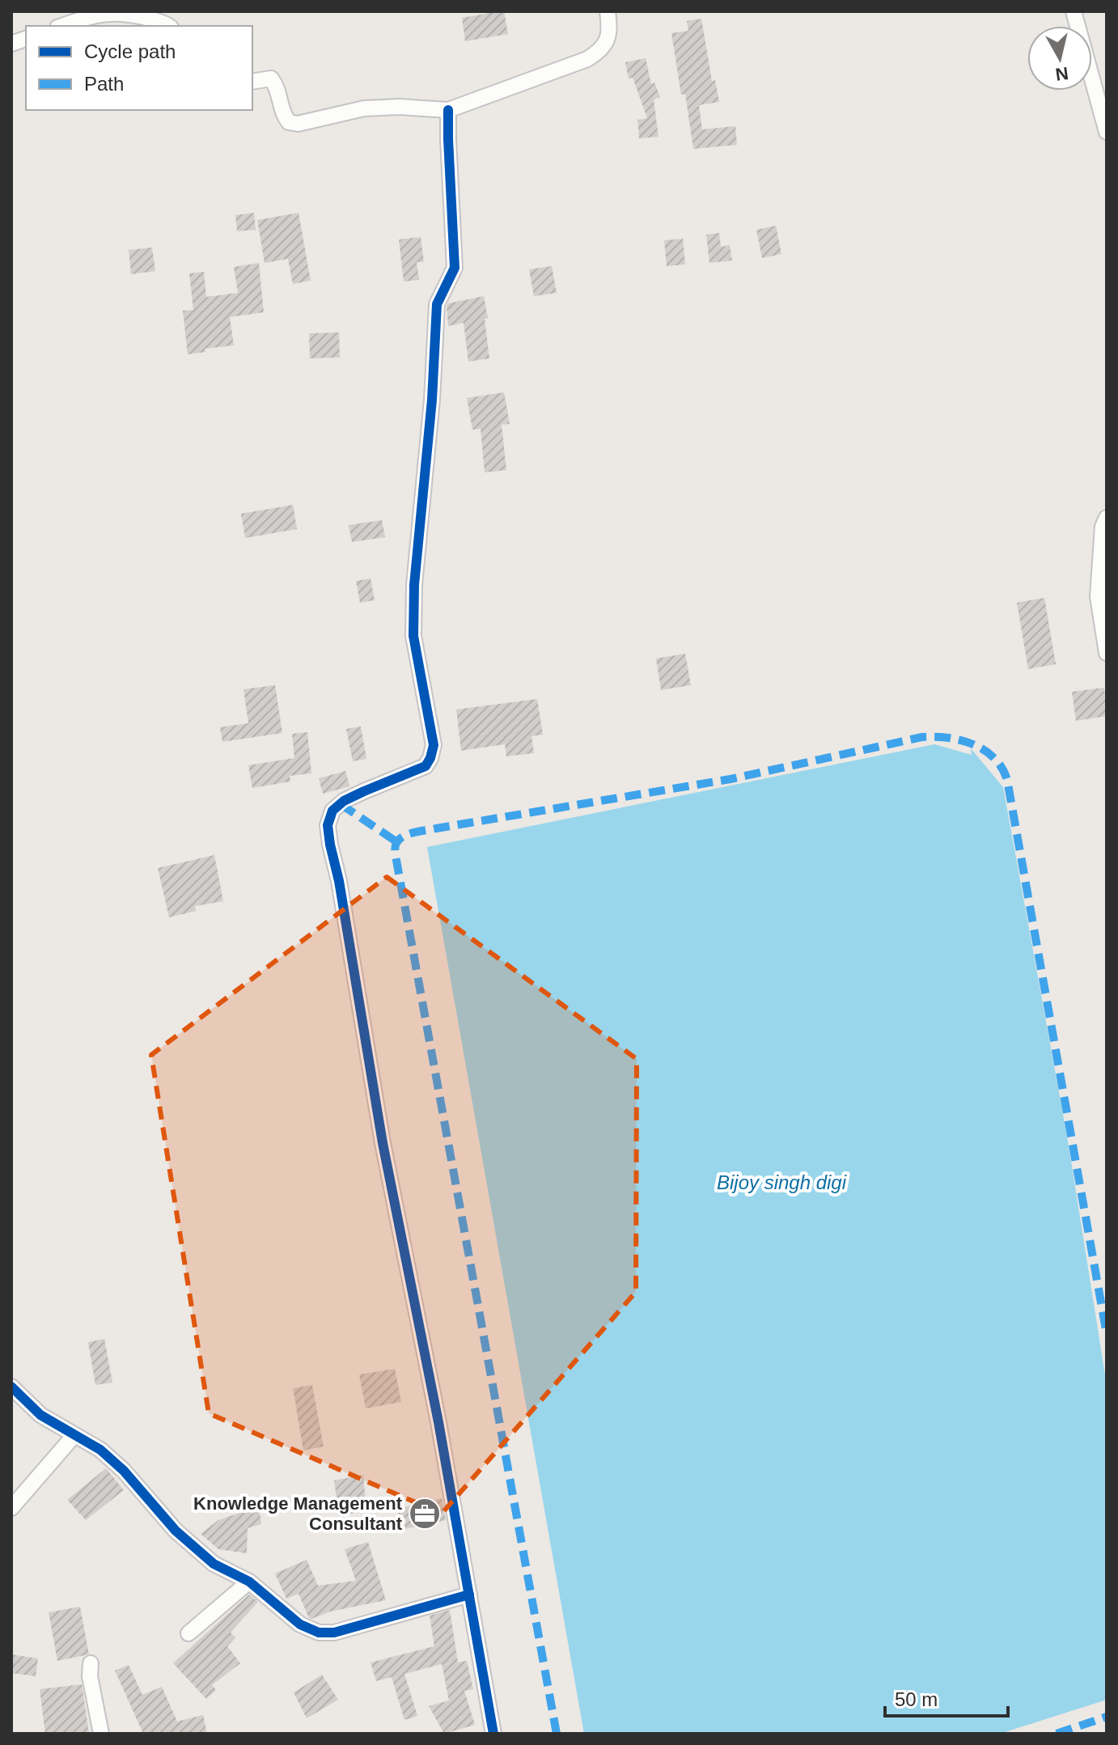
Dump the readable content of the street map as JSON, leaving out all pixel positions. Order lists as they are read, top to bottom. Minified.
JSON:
{"water":["Bijoy singh digi"],"places":{"office":["Knowledge Management Consultant"]},"legend":["Cycle path","Path"],"scale_bar":"50 m","north":"bottom"}
